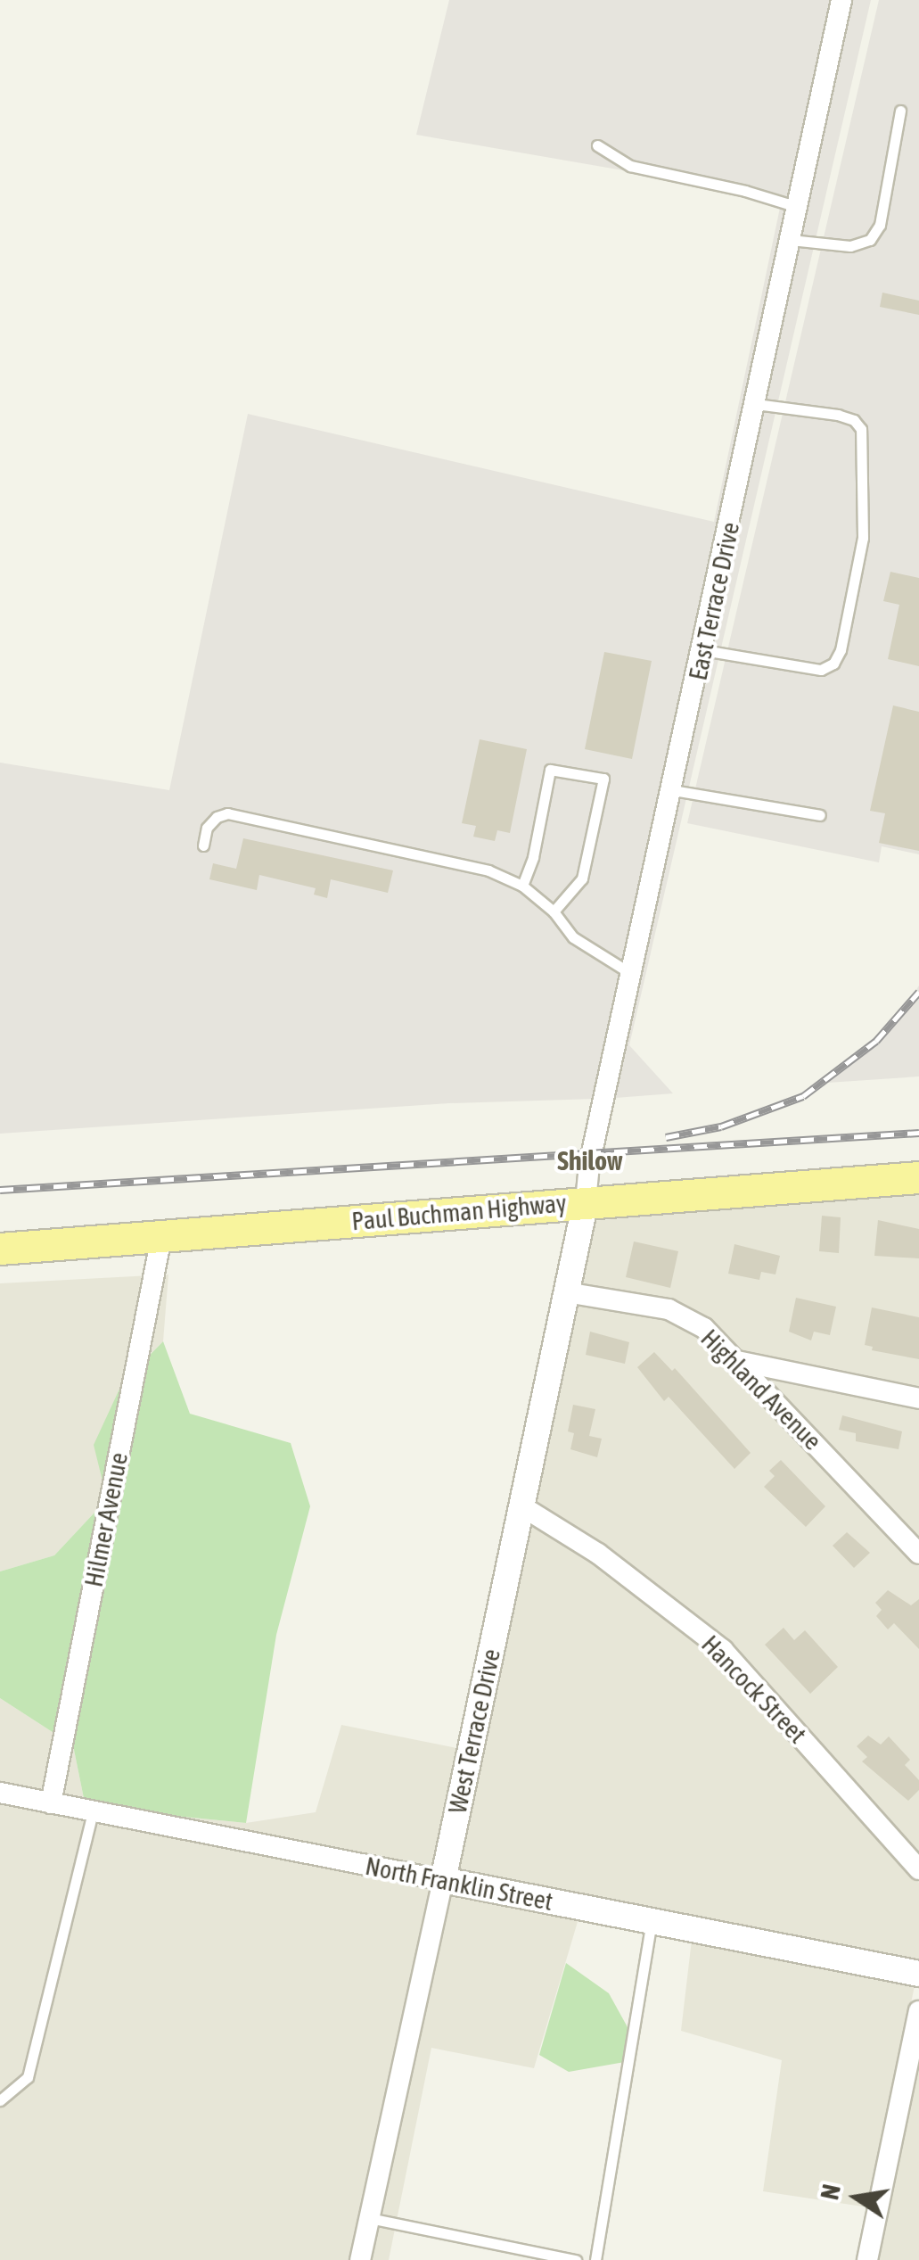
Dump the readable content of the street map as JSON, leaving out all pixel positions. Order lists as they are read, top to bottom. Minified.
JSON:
{"streets":{"main road":["Paul Buchman Highway"],"street":["East Terrace Drive","Highland Avenue","Hilmer Avenue","Hancock Street","West Terrace Drive","North Franklin Street"]},"crossings":[["East Terrace Drive","Paul Buchman Highway"],["East Terrace Drive","West Terrace Drive"],["Paul Buchman Highway","Hilmer Avenue"],["Paul Buchman Highway","West Terrace Drive"],["Highland Avenue","West Terrace Drive"],["Hilmer Avenue","North Franklin Street"],["Hancock Street","West Terrace Drive"],["West Terrace Drive","North Franklin Street"]],"districts":["Shilow"],"north":"left"}
